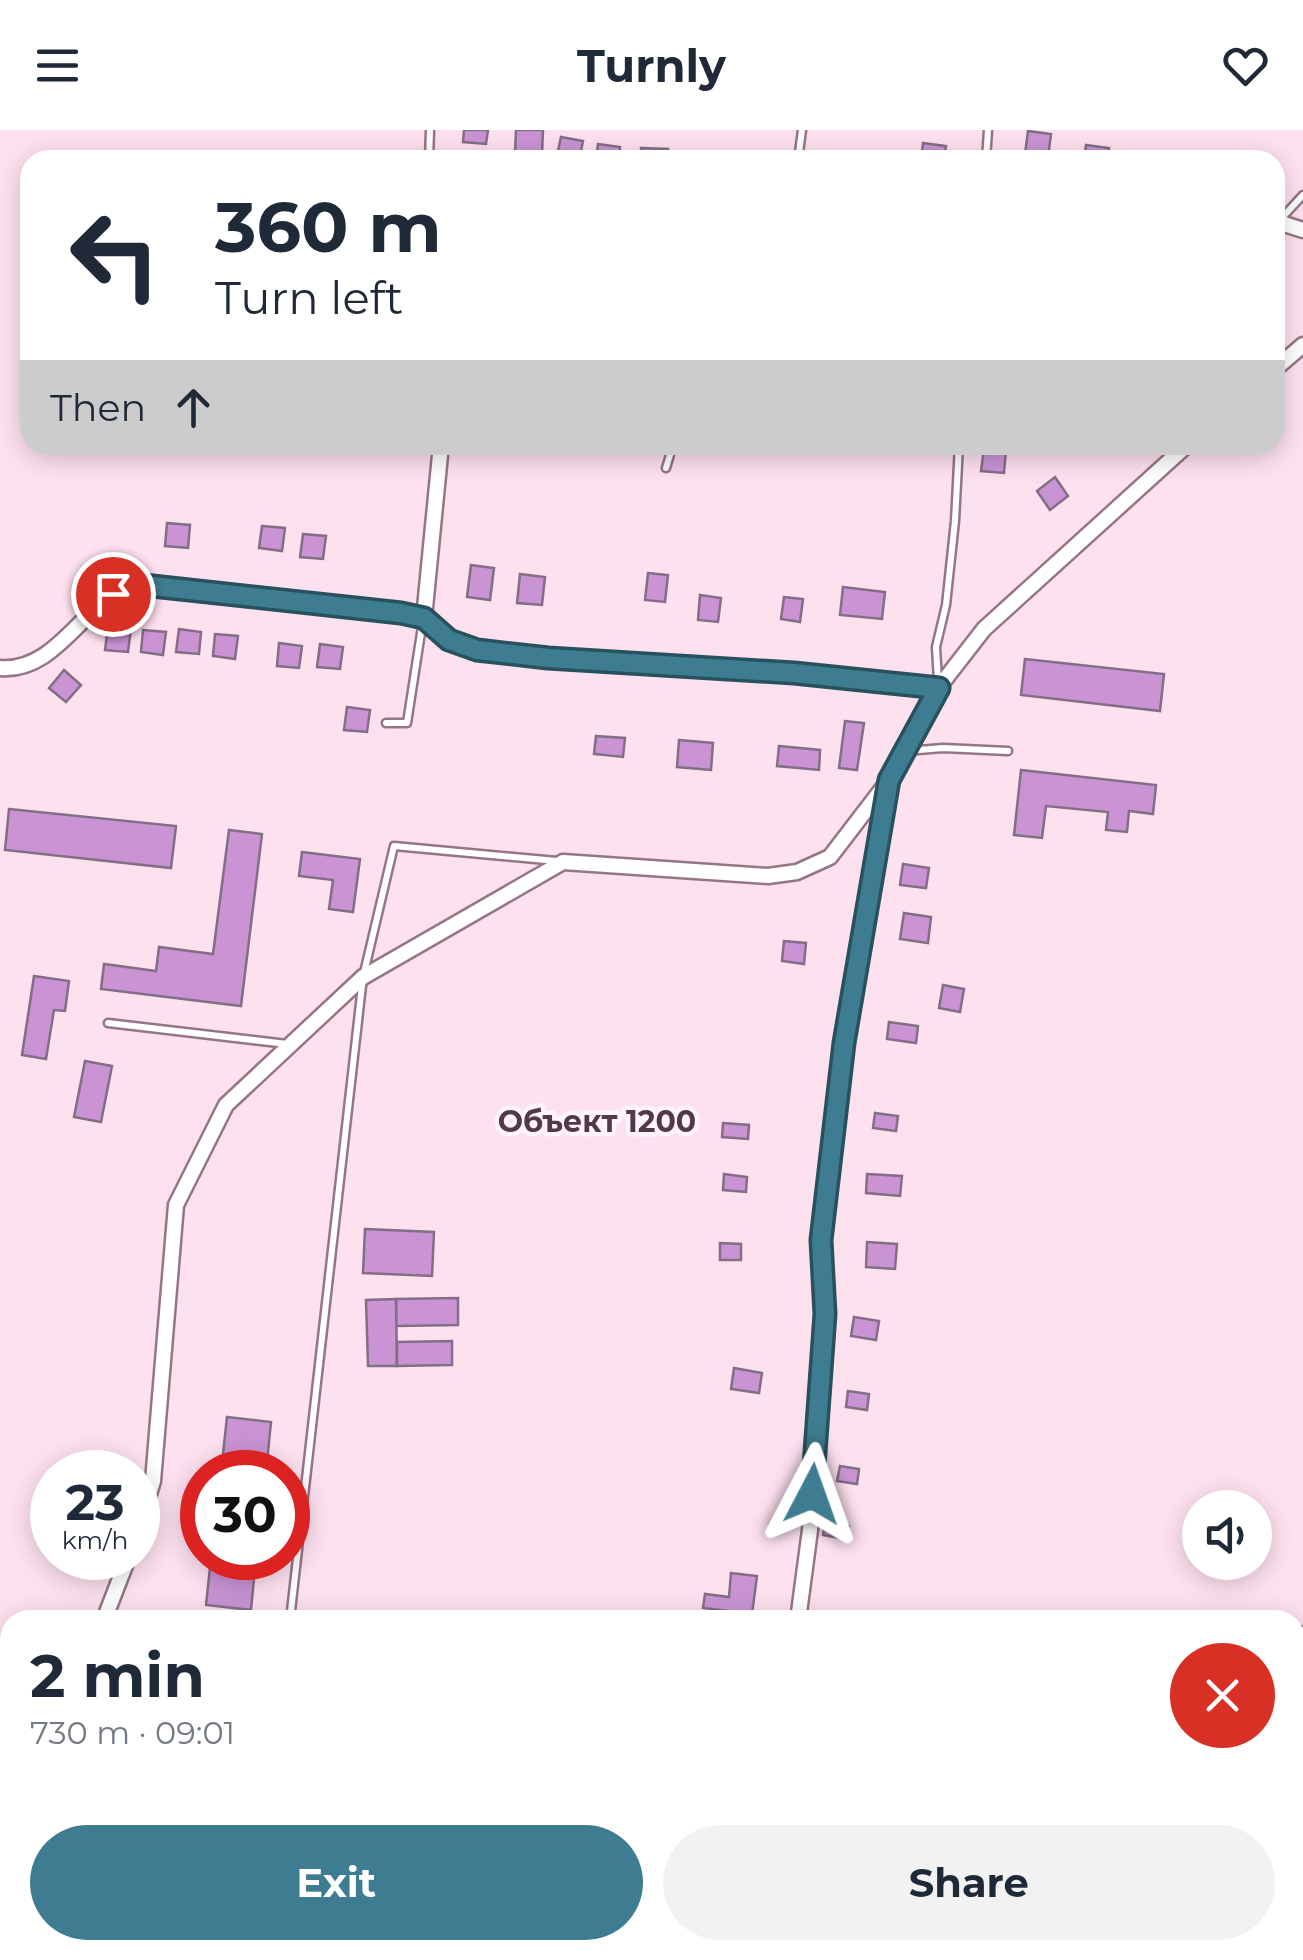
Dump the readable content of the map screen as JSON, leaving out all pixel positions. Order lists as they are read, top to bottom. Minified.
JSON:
{"districts":["Объект 1200"],"page":{"header":"Turnly","turn":["360 m","Turn left"],"then":"Then","speed":"23 km/h","limit":"30","heading":["2 min","730 m · 09:01"],"buttons":["Exit","Share"]}}
